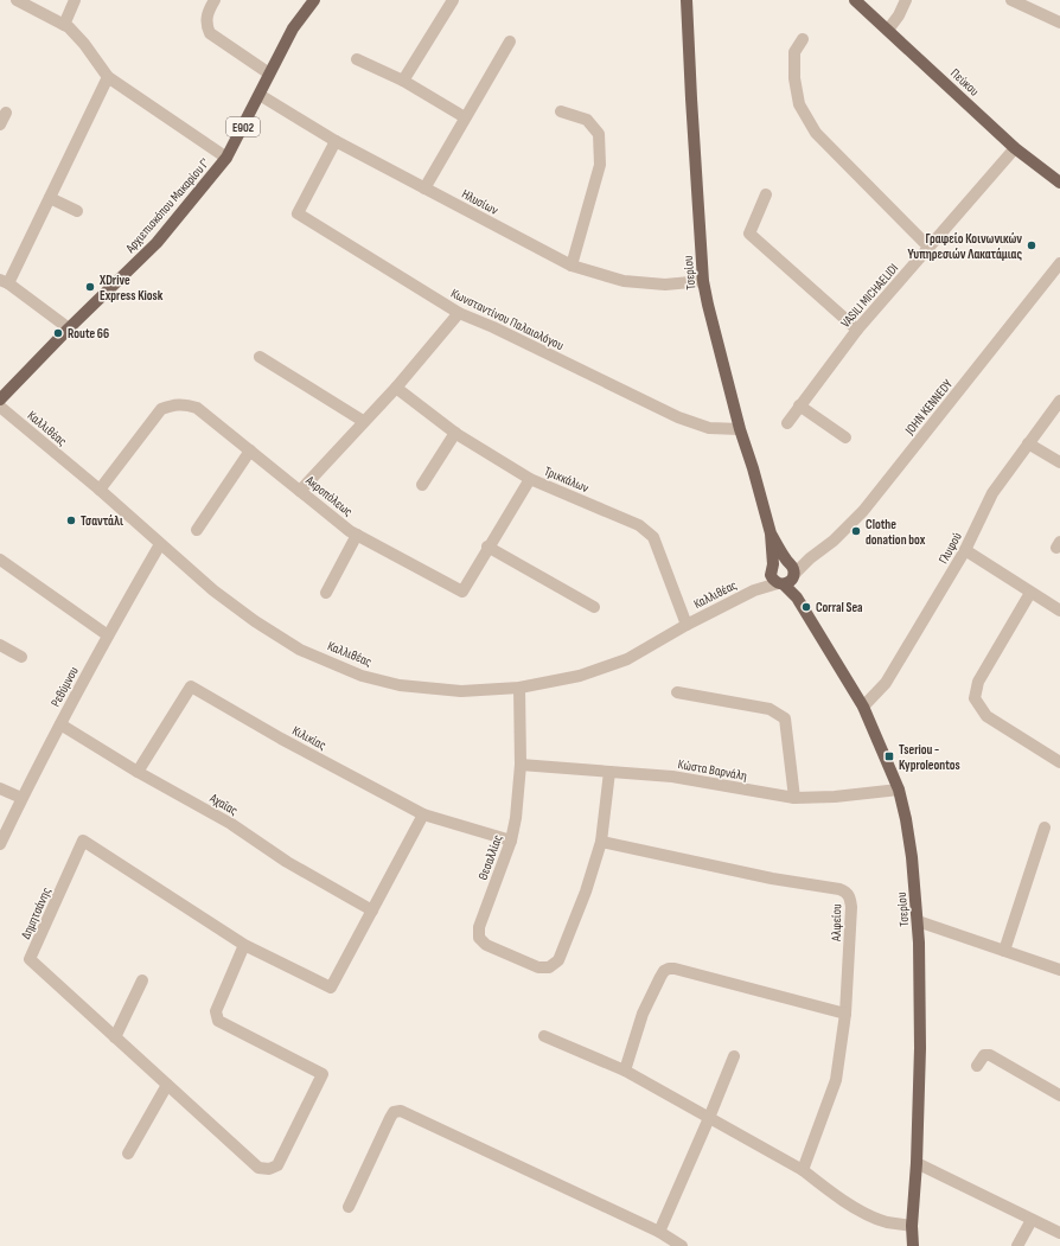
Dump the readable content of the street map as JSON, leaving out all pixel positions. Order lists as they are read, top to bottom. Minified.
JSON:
{"streets":{"main road":["Πεύκου","E902","Αρχιεπισκόπου Μακαρίου Γ'","Τσερίου"],"street":["Ηλυσίων","VASILI MICHAELIDI","Κωνσταντίνου Παλαιολόγου","JOHN KENNEDY","Καλλιθέας","Τρικκάλων","Ακροπόλεως","Γλυφού","Ρεθύμνου","Κιλικίας","Κώστα Βαρνάλη","Αχαϊας","Θεσαλλίας","Δημητσάνης","Αλφείου"]},"crossings":[["Πεύκου","VASILI MICHAELIDI"],["Ηλυσίων","Αρχιεπισκόπου Μακαρίου Γ'"],["Ηλυσίων","Τσερίου"],["Ηλυσίων","Κωνσταντίνου Παλαιολόγου"],["Τσερίου","Κωνσταντίνου Παλαιολόγου"],["Τσερίου","JOHN KENNEDY"],["Τσερίου","Γλυφού"],["Τσερίου","Κώστα Βαρνάλη"],["Καλλιθέας","Τρικκάλων"],["Καλλιθέας","Ακροπόλεως"],["Καλλιθέας","Ρεθύμνου"],["Καλλιθέας","Θεσαλλίας"],["Τρικκάλων","Ακροπόλεως"],["Ρεθύμνου","Αχαϊας"],["Κιλικίας","Αχαϊας"],["Κιλικίας","Θεσαλλίας"],["Κώστα Βαρνάλη","Θεσαλλίας"],["Θεσαλλίας","Αλφείου"]],"places":{"other":["Γραφείο Κοινωνικών Υυπηρεσιών Λακατάμιας","XDrive Express Kiosk","Route 66","Τσαντάλι","Clothe donation box","Corral Sea"],"transit":["Tseriou - Kyproleontos"]}}
